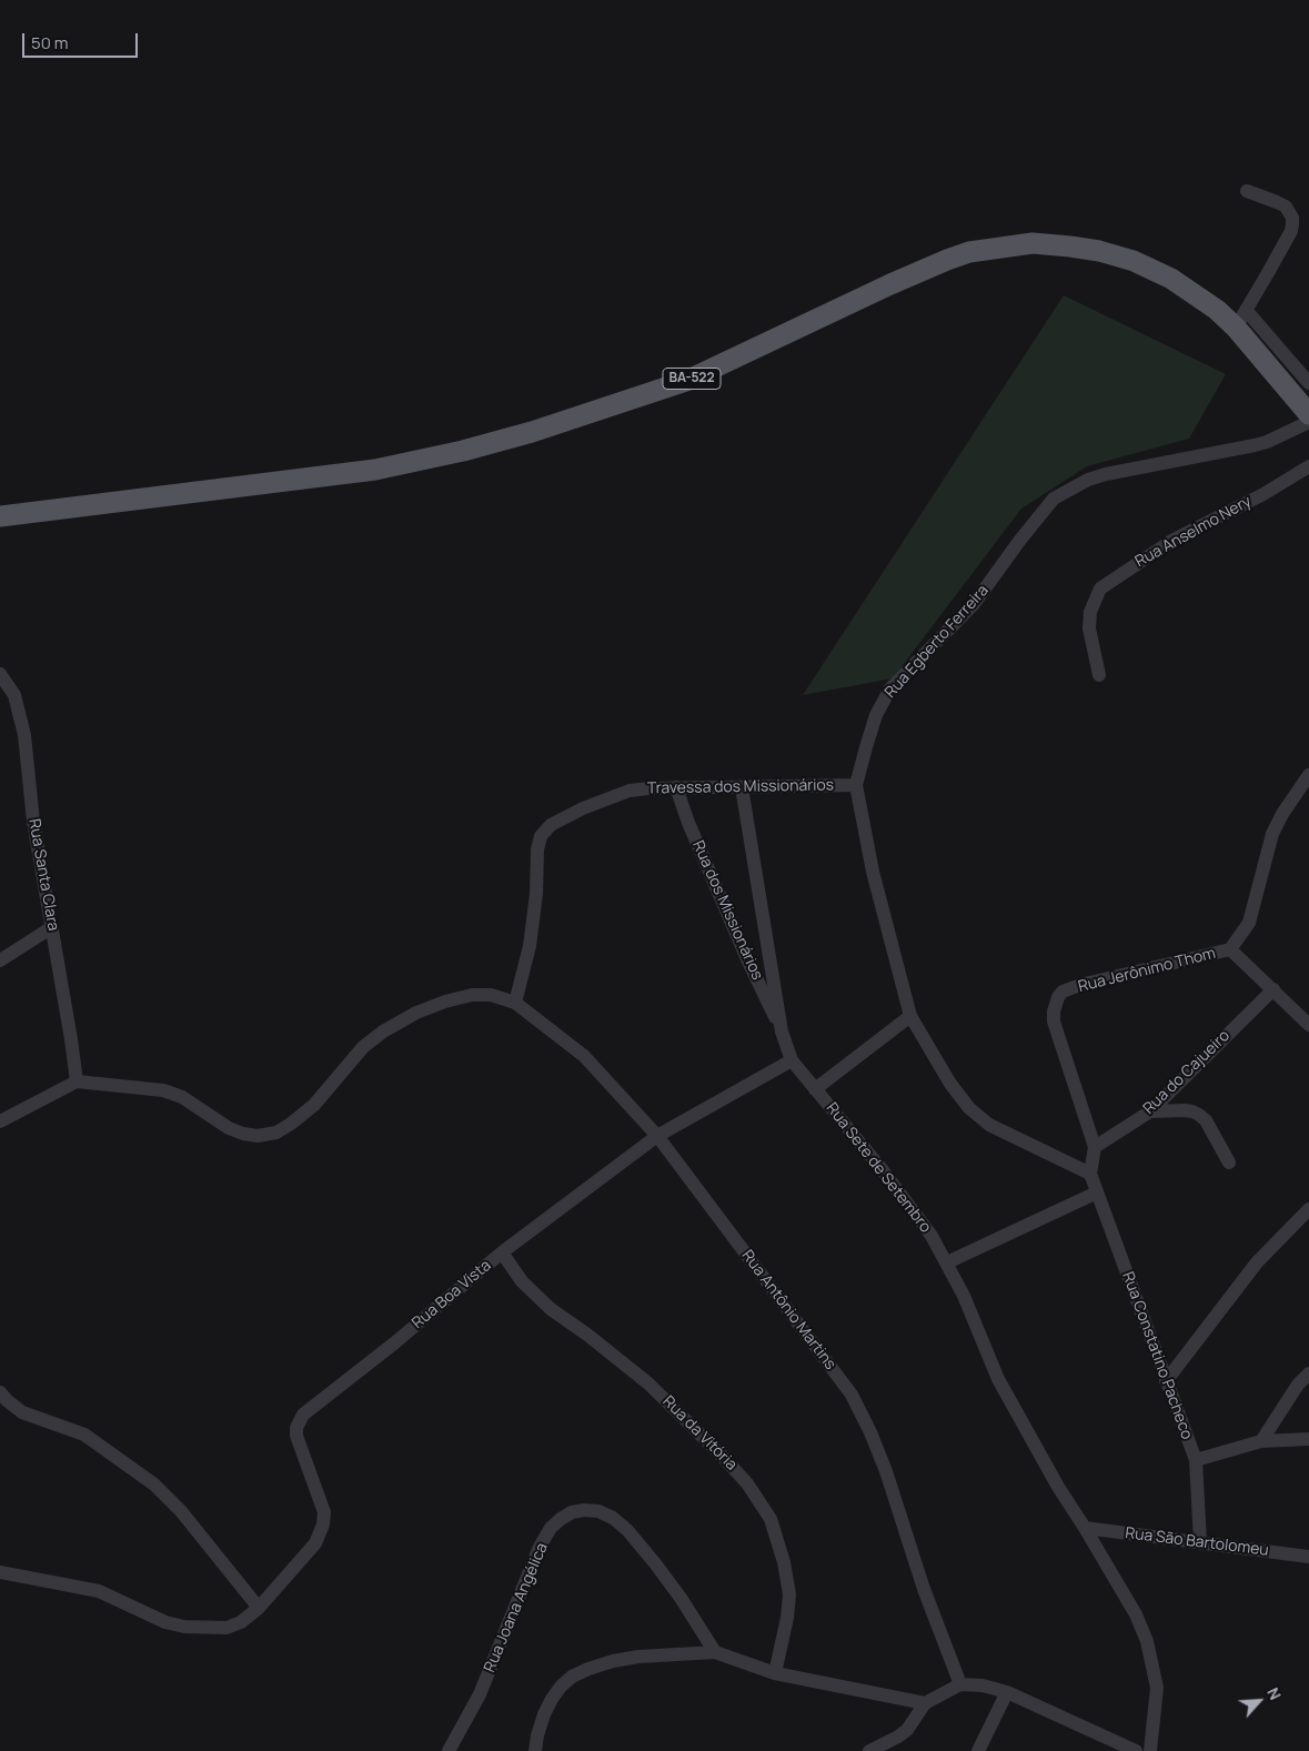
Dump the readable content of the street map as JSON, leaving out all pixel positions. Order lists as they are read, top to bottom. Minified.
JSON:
{"streets":{"main road":["BA-522"],"street":["Rua Anselmo Nery","Rua Egberto Ferreira","Travessa dos Missionários","Rua Santa Clara","Rua dos Missionários","Rua Jerônimo Thom","Rua do Cajueiro","Rua Sete de Setembro","Rua Boa Vista","Rua Antônio Martins","Rua Constatino Pacheco","Rua da Vitória","Rua São Bartolomeu","Rua Joana Angélica"]},"crossings":[["Rua Egberto Ferreira","Travessa dos Missionários"],["Rua Egberto Ferreira","Rua Constatino Pacheco"],["Travessa dos Missionários","Rua dos Missionários"],["Travessa dos Missionários","Rua Sete de Setembro"],["Travessa dos Missionários","Rua Antônio Martins"],["Rua dos Missionários","Rua Sete de Setembro"],["Rua Jerônimo Thom","Rua do Cajueiro"],["Rua Sete de Setembro","Rua Boa Vista"],["Rua Sete de Setembro","Rua São Bartolomeu"],["Rua Boa Vista","Rua Antônio Martins"],["Rua Boa Vista","Rua da Vitória"],["Rua Constatino Pacheco","Rua São Bartolomeu"]],"scale_bar":"50 m","north":"top right"}
